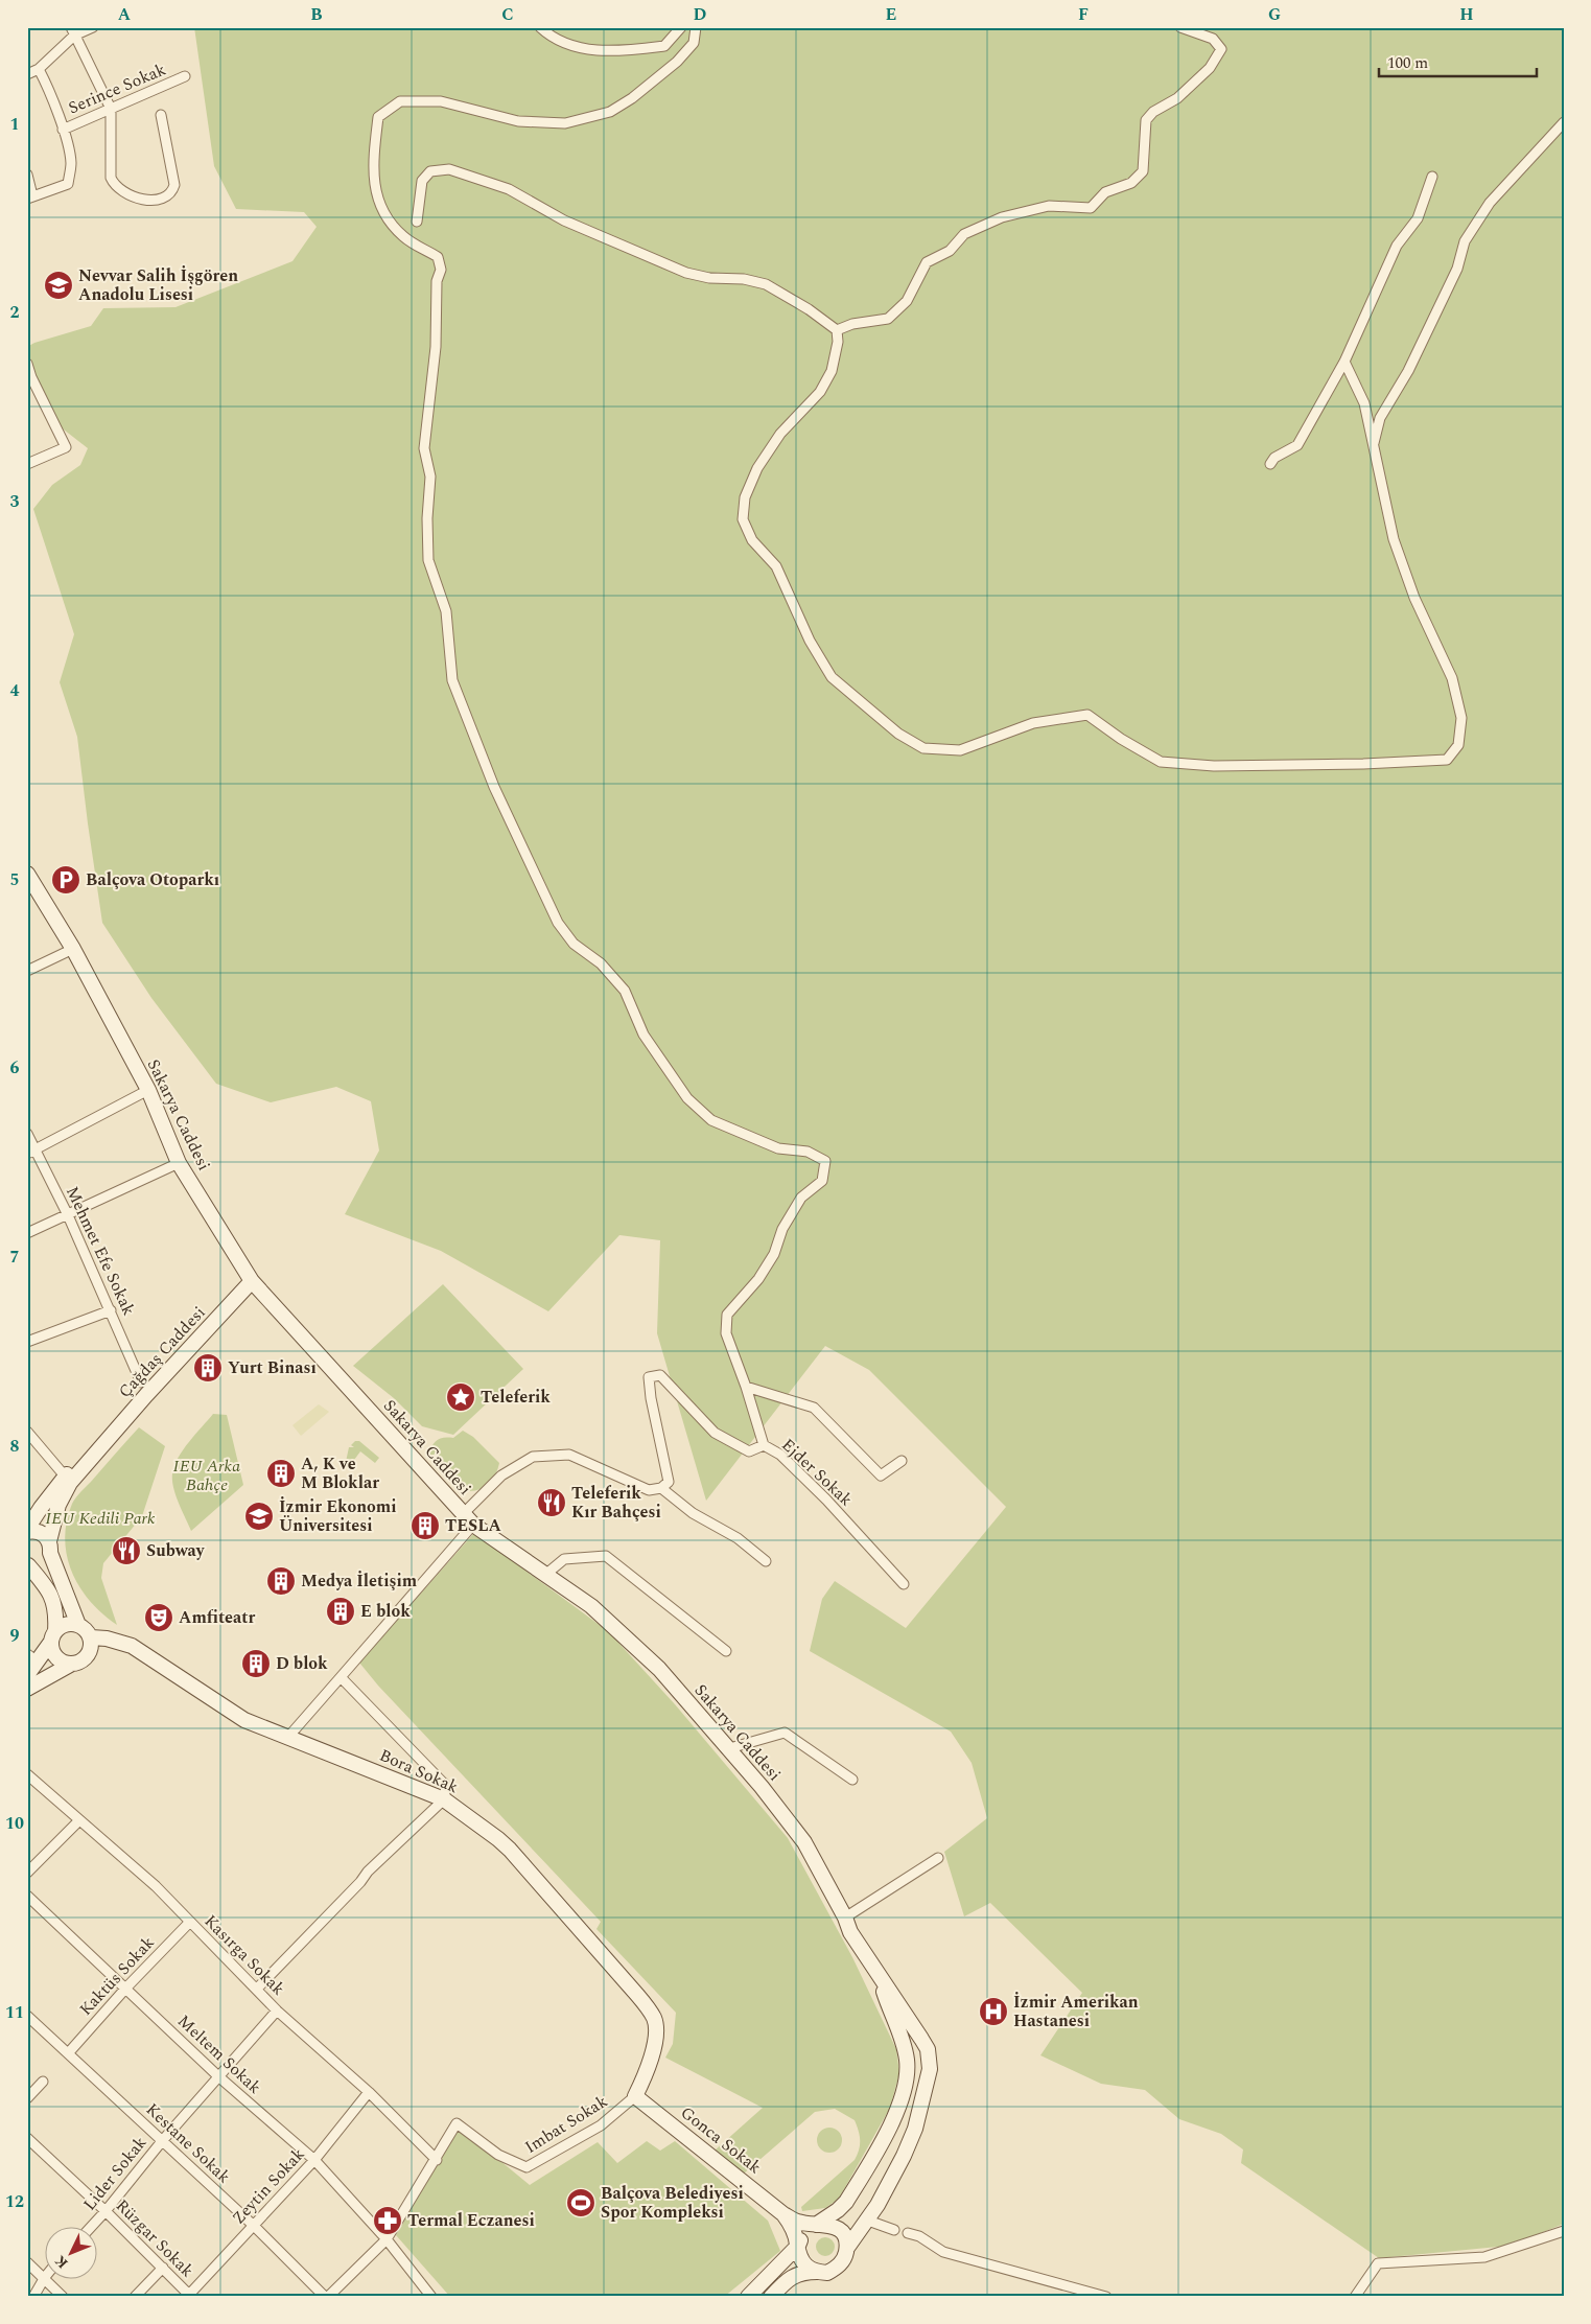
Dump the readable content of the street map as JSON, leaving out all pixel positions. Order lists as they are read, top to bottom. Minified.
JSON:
{"streets":{"main road":["Sakarya Caddesi","Çağdaş Caddesi","Bora Sokak","Gonca Sokak"],"street":["Serince Sokak","Mehmet Efe Sokak","Ejder Sokak","Kasırga Sokak","Kaktüs Sokak","Meltem Sokak","Imbat Sokak","Kestane Sokak","Lider Sokak","Zeytin Sokak","Rüzgar Sokak"]},"crossings":[["Sakarya Caddesi","Çağdaş Caddesi"],["Bora Sokak","Imbat Sokak"],["Bora Sokak","Gonca Sokak"],["Kasırga Sokak","Kaktüs Sokak"],["Kasırga Sokak","Imbat Sokak"],["Kasırga Sokak","Lider Sokak"],["Kasırga Sokak","Zeytin Sokak"],["Kaktüs Sokak","Meltem Sokak"],["Kaktüs Sokak","Kestane Sokak"],["Meltem Sokak","Imbat Sokak"],["Meltem Sokak","Lider Sokak"],["Meltem Sokak","Zeytin Sokak"],["Imbat Sokak","Gonca Sokak"],["Imbat Sokak","Kestane Sokak"],["Kestane Sokak","Lider Sokak"],["Kestane Sokak","Zeytin Sokak"],["Lider Sokak","Rüzgar Sokak"],["Zeytin Sokak","Rüzgar Sokak"]],"parks":["IEU Arka Bahçe","IEU Kedili Park"],"places":{"school or university":["Nevvar Salih İşgören Anadolu Lisesi","İzmir Ekonomi Üniversitesi"],"parking":["Balçova Otoparkı"],"building":["Yurt Binası","A, K ve M Bloklar","TESLA","Medya İletişim","E blok","D blok"],"place":["Teleferik"],"restaurant":["Teleferik Kır Bahçesi","Subway"],"theatre":["Amfiteatr"],"hospital":["İzmir Amerikan Hastanesi"],"sports":["Balçova Belediyesi Spor Kompleksi"],"pharmacy":["Termal Eczanesi"]},"scale_bar":"100 m","north":"bottom left","grid":{"columns":["A","B","C","D","E","F","G","H"],"rows":["1","2","3","4","5","6","7","8","9","10","11","12"]}}
